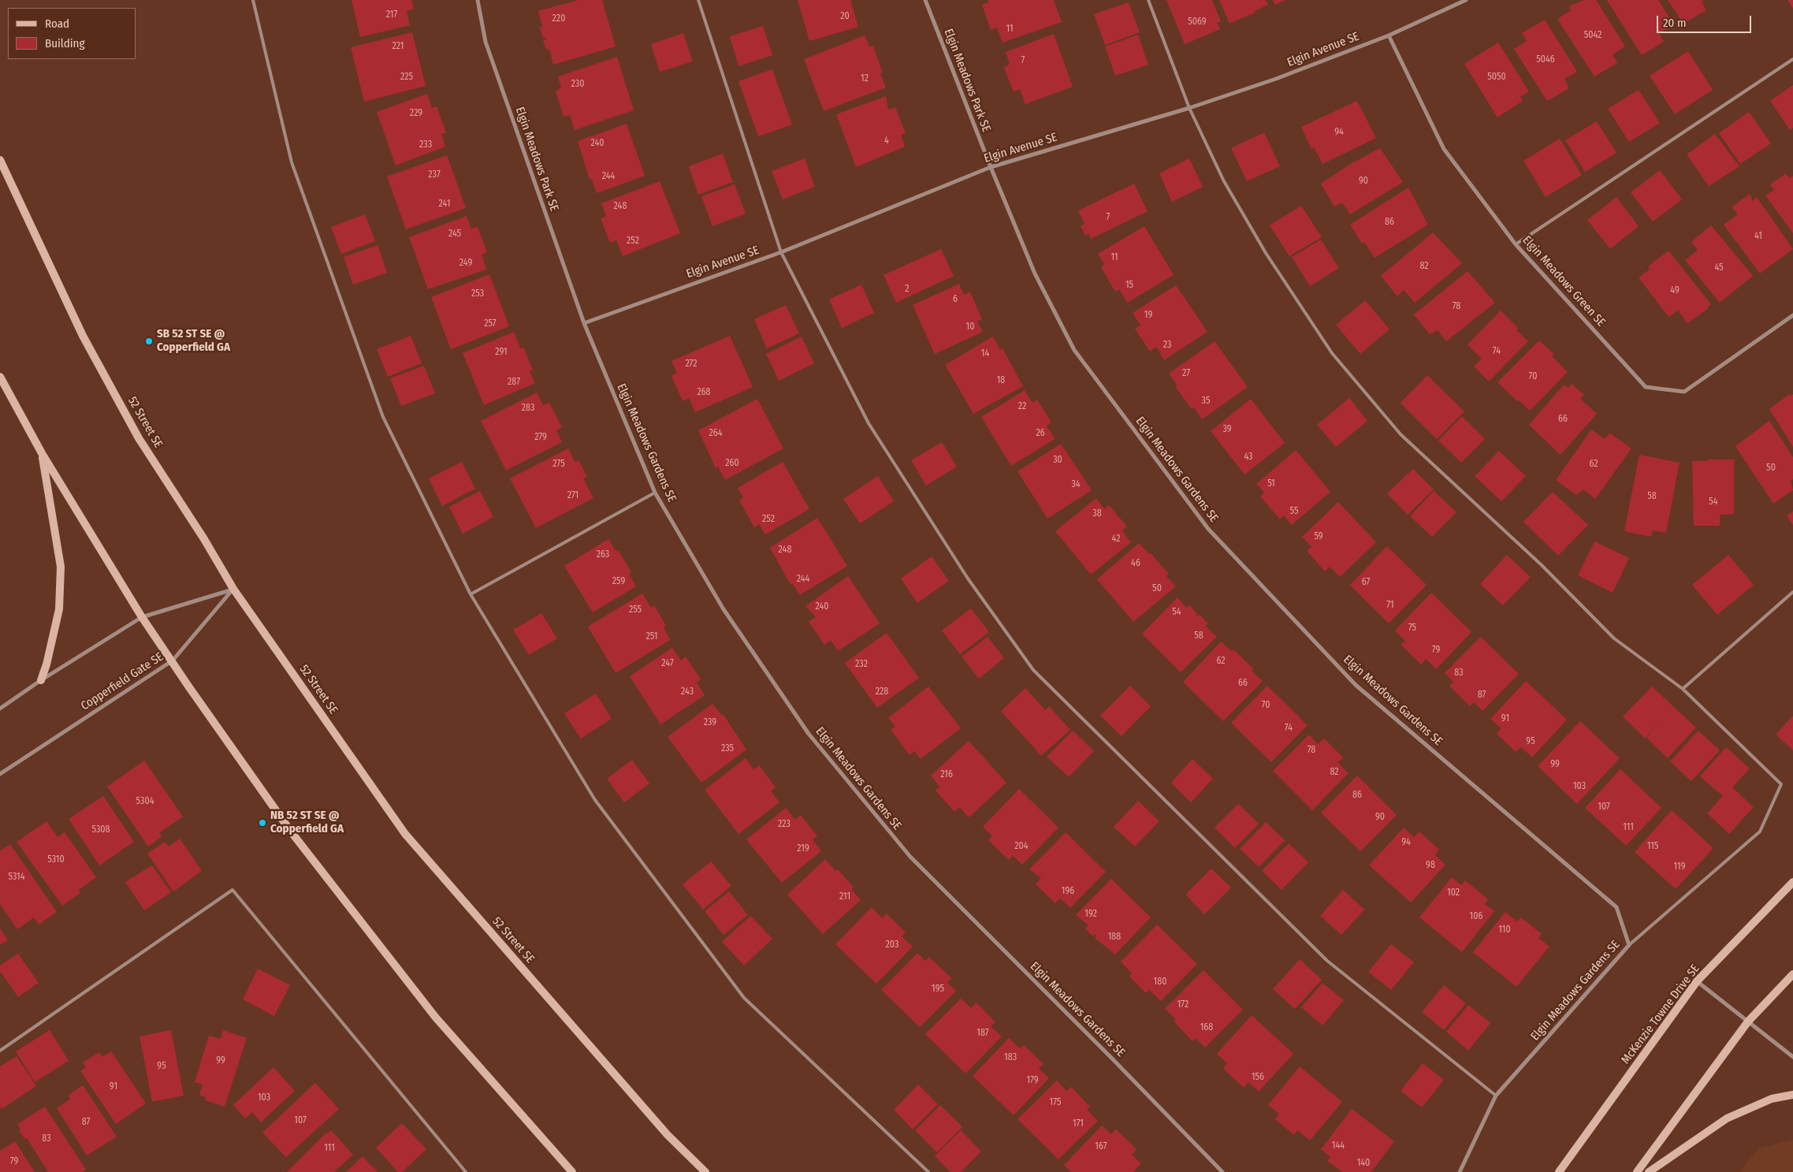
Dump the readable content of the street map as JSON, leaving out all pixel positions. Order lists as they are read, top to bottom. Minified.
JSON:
{"streets":{"main road":["52 Street SE","McKenzie Towne Drive SE"],"street":["Elgin Avenue SE","Elgin Meadows Park SE","Elgin Meadows Green SE","Elgin Meadows Gardens SE","Copperfield Gate SE"]},"crossings":[["Elgin Avenue SE","Elgin Meadows Park SE"],["Elgin Avenue SE","Elgin Meadows Green SE"],["Elgin Avenue SE","Elgin Meadows Gardens SE"],["Elgin Meadows Park SE","Elgin Meadows Gardens SE"],["52 Street SE","Copperfield Gate SE"]],"places":["SB 52 ST SE @ Copperfield GA","NB 52 ST SE @ Copperfield GA"],"house_numbers":["217","20","220","5069","11","5042","221","5046","7","225","5050","12","230","229","94","4","240","233","237","244","90","241","248","7","86","245","41","252","11","249","82","45","15","2","49","253","6","78","19","257","10","23","74","291","14","272","27","70","18","287","268","35","22","283","66","39","264","26","279","43","30","260","275","62","50","51","34","271","58","54","55","38","252","59","42","248","263","46","244","259","67","50","71","240","255","54","75","58","251","79","62","247","232","83","66","243","228","87","70","91","239","74","95","235","78","99","82","216","103","86","5304","107","90","223","111","5308","94","204","115","219","5310","98","119","5314","196","102","211","192","106","110","188","203","180","195","172","168","187","183","99","95","156","179","91","103","175","107","87","171","83","144","167","111","79","140"],"legend":["Road","Building"],"scale_bar":"20 m"}
